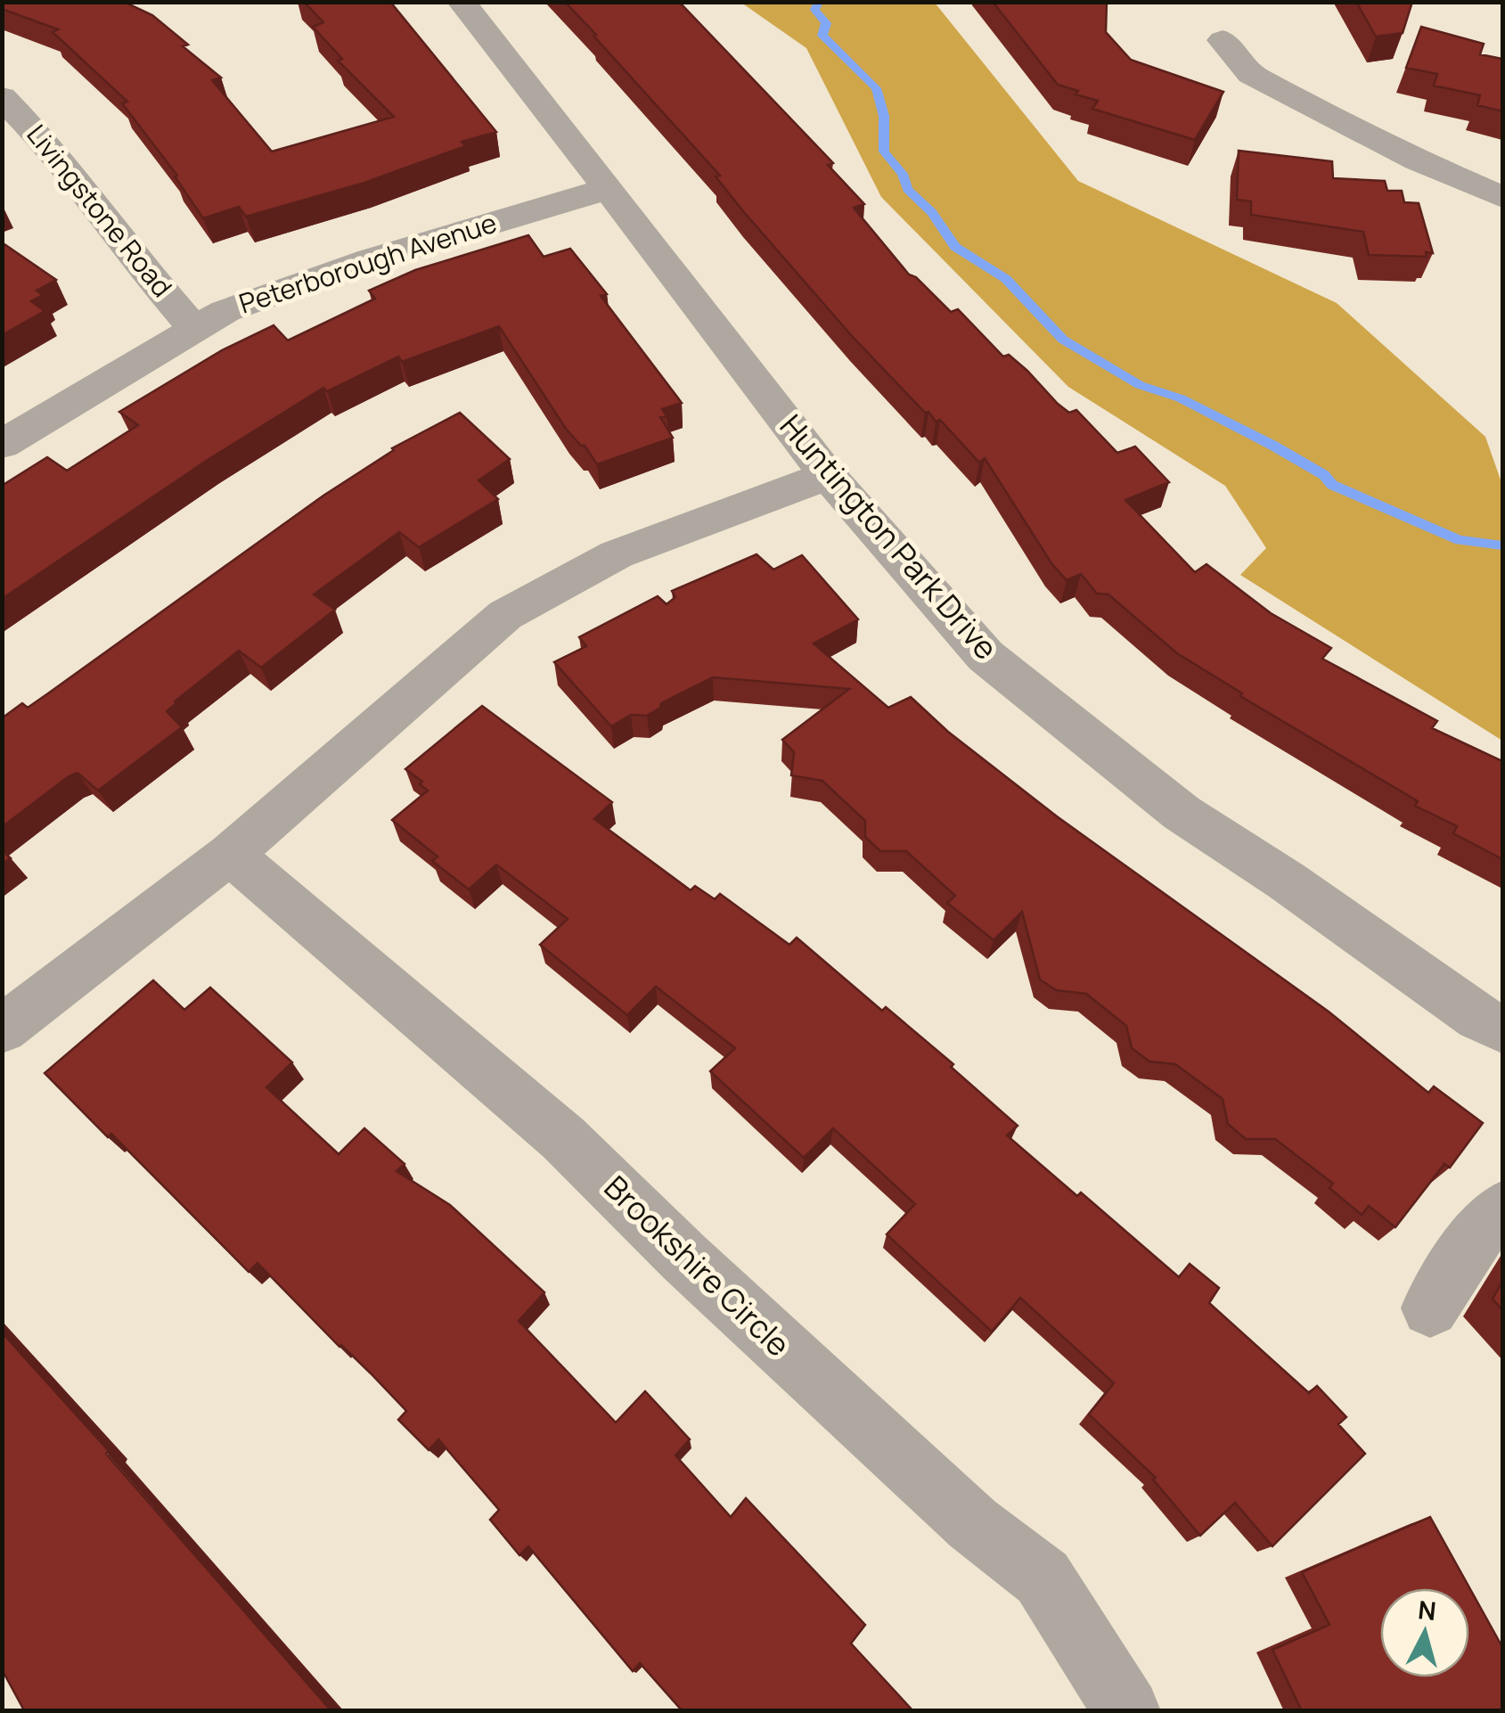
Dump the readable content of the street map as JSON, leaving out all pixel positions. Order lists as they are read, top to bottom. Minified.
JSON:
{"streets":{"street":["Livingstone Road","Peterborough Avenue","Huntington Park Drive","Brookshire Circle"]},"crossings":[["Livingstone Road","Peterborough Avenue"],["Peterborough Avenue","Huntington Park Drive"]],"north":"top"}
